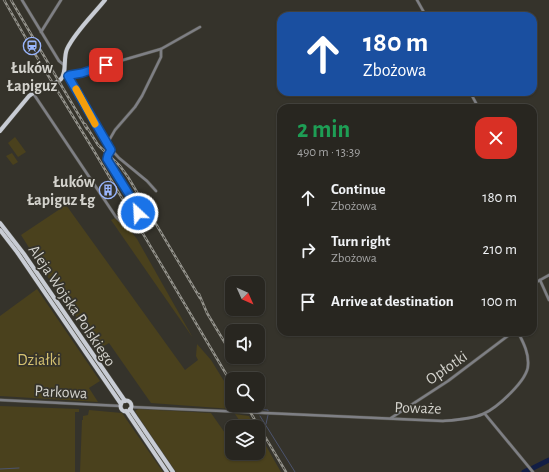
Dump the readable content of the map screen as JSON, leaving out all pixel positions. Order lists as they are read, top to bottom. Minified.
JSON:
{"streets":{"main road":["Aleja Wojska Polskiego"],"street":["Opłotki","Parkowa","Poważe"]},"crossings":[["Aleja Wojska Polskiego","Parkowa"],["Opłotki","Poważe"]],"parks":["Działki"],"places":{"station":["Łuków Łapiguz"],"building":["Łuków Łapiguz Łg"]},"north":"bottom right","page":{"turn":["180 m","Zbożowa"],"heading":["2 min","490 m · 13:39"],"list":[{"name":"Continue","note":"Zbożowa","value":"180 m"},{"name":"Turn right","note":"Zbożowa","value":"210 m"},{"name":"Arrive at destination","value":"100 m"}]}}
